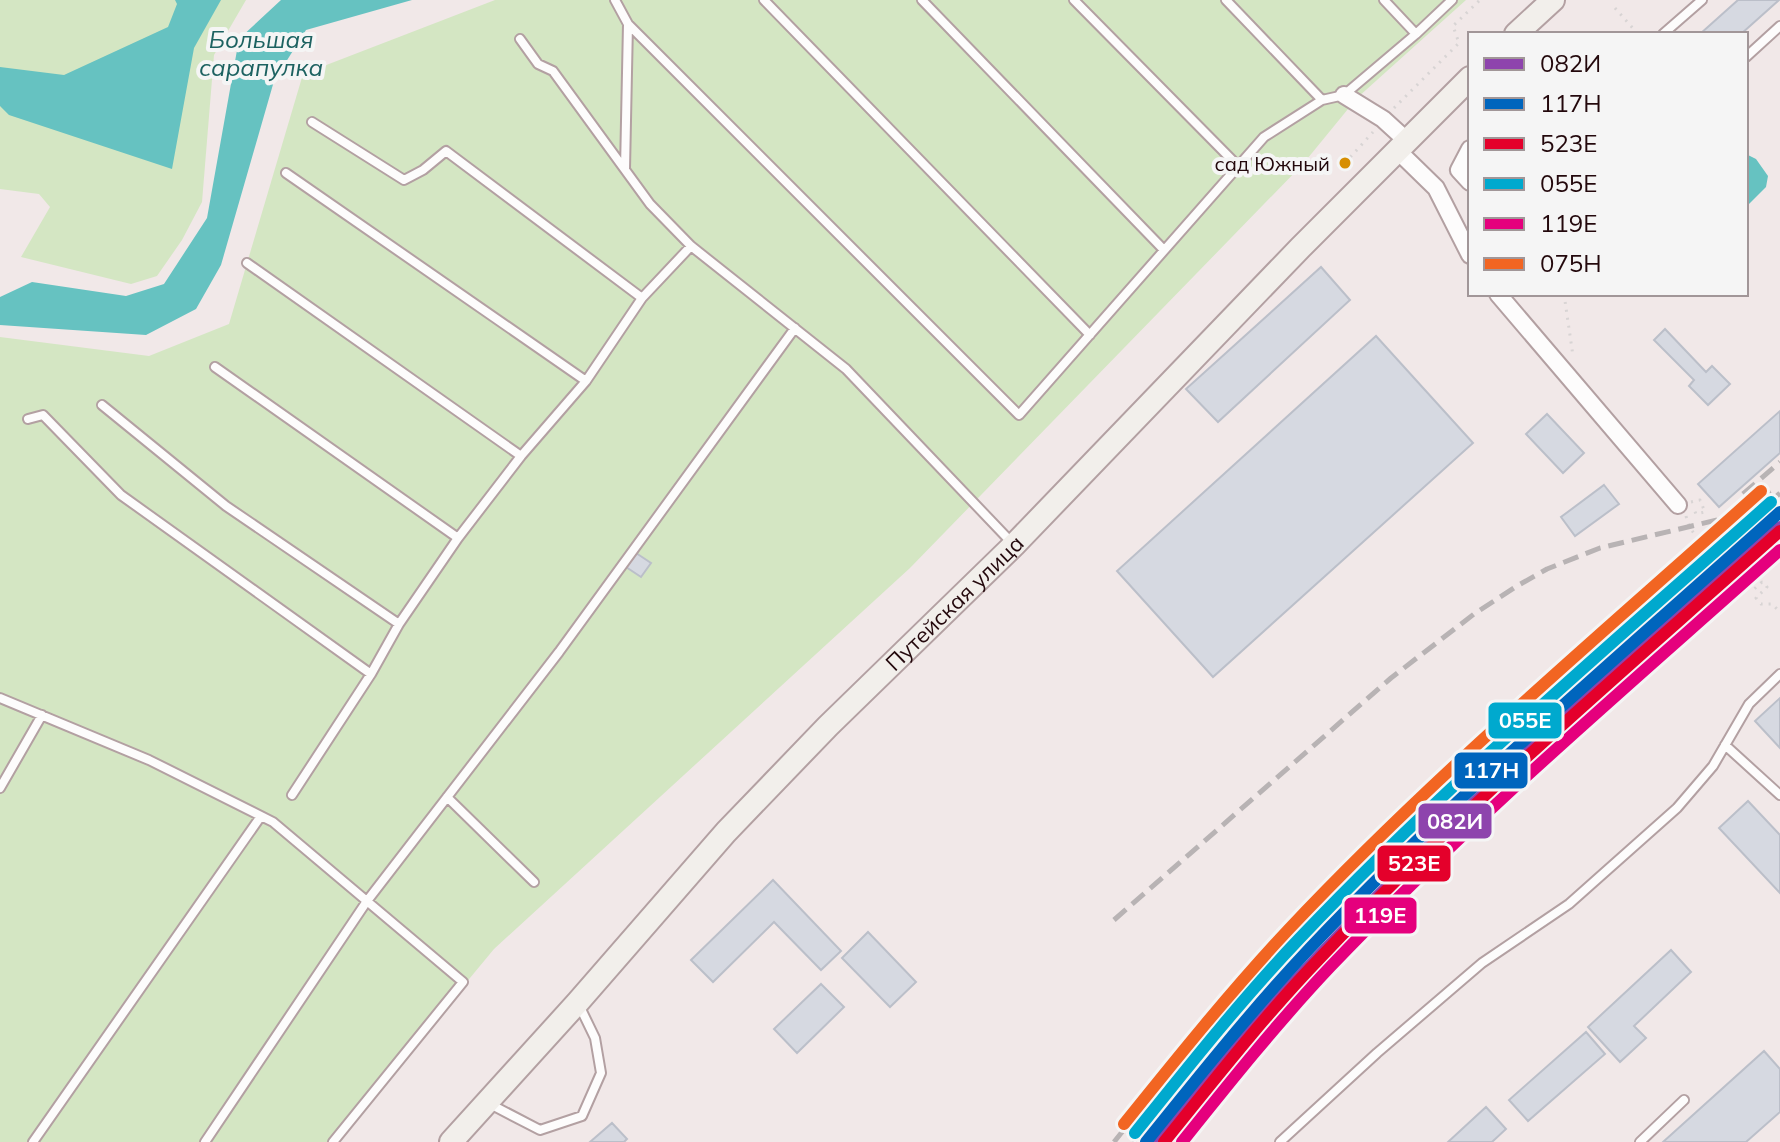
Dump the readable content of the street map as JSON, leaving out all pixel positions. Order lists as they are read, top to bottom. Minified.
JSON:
{"streets":{"main road":["Путейская улица"]},"water":["Большая сарапулка"],"places":["сад Южный"],"lines":["transit line 075Н","transit line 055Е","transit line 117Н","transit line 082И","transit line 523Е","transit line 119Е"],"legend":["082И","117Н","523Е","055Е","119Е","075Н"]}
